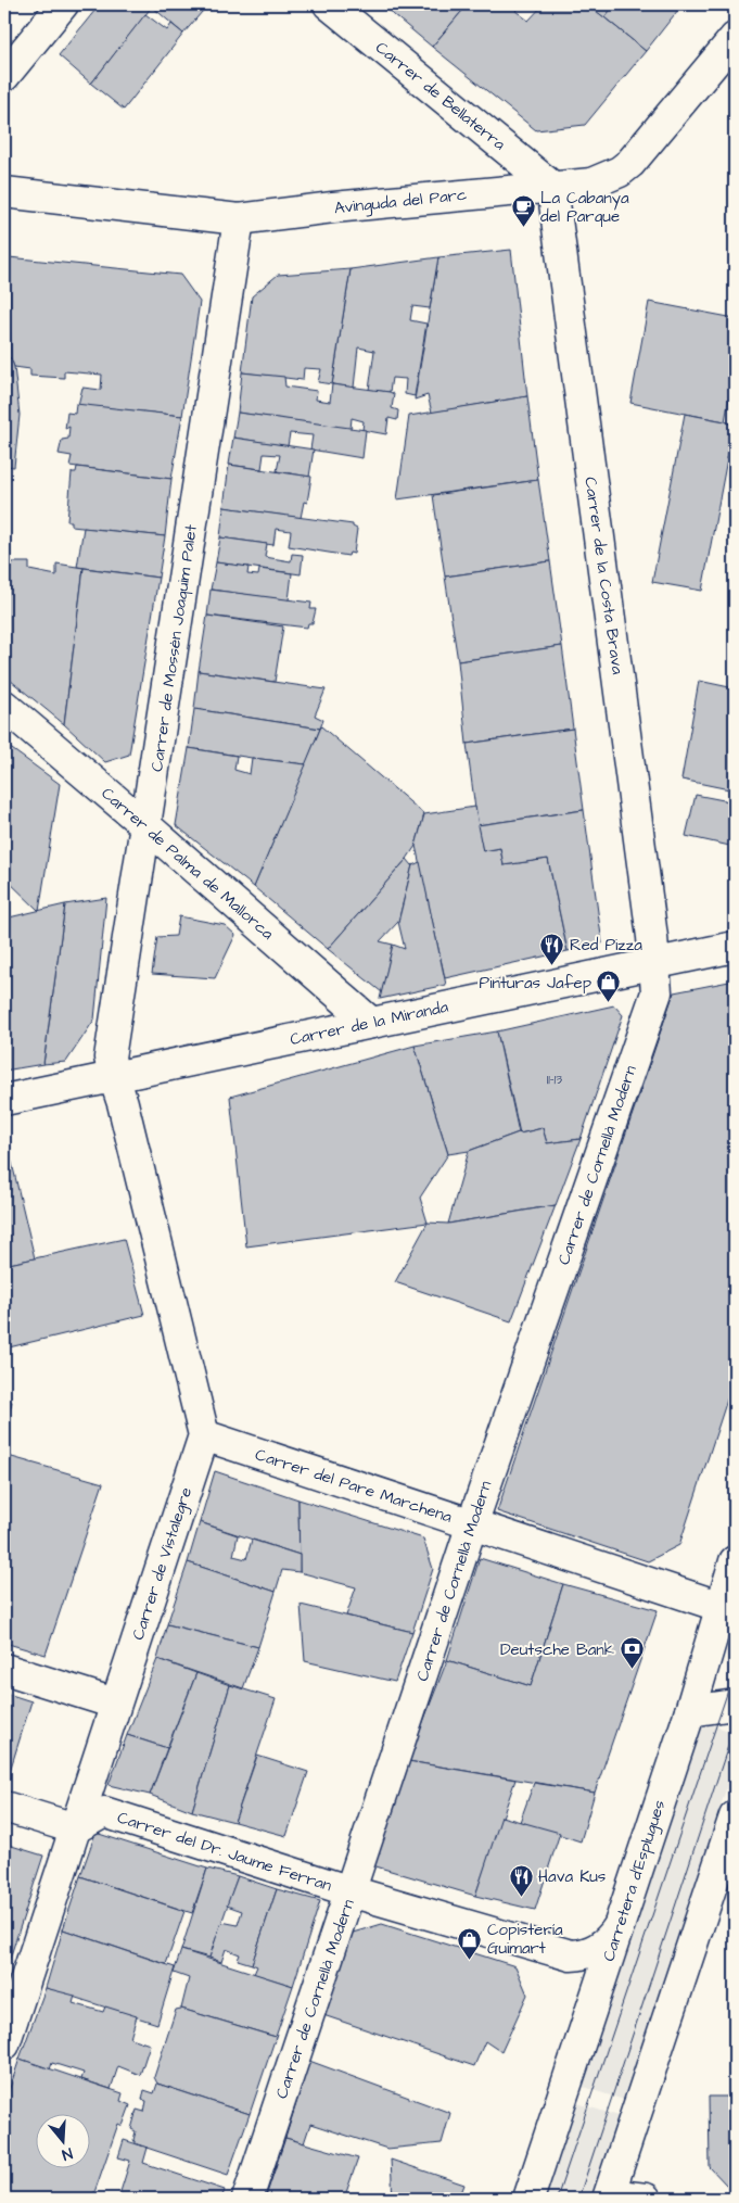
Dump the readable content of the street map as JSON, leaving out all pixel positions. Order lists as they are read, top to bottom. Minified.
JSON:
{"streets":{"street":["Carrer de Bellaterra","Avinguda del Parc","Carrer de la Costa Brava","Carrer de Mossèn Joaquim Palet","Carrer de Palma de Mallorca","Carrer de la Miranda","Carrer de Cornellà Modern","Carrer del Pare Marchena","Carrer de Vistalegre","Carrer del Dr. Jaume Ferran","Carretera d'Esplugues"]},"crossings":[["Carrer de Bellaterra","Avinguda del Parc"],["Carrer de Bellaterra","Carrer de la Costa Brava"],["Avinguda del Parc","Carrer de la Costa Brava"],["Avinguda del Parc","Carrer de Mossèn Joaquim Palet"],["Carrer de la Costa Brava","Carrer de la Miranda"],["Carrer de la Costa Brava","Carrer de Cornellà Modern"],["Carrer de Mossèn Joaquim Palet","Carrer de Palma de Mallorca"],["Carrer de Mossèn Joaquim Palet","Carrer de la Miranda"],["Carrer de Palma de Mallorca","Carrer de la Miranda"],["Carrer de la Miranda","Carrer de Cornellà Modern"],["Carrer de Cornellà Modern","Carrer del Pare Marchena"],["Carrer de Cornellà Modern","Carrer del Dr. Jaume Ferran"],["Carrer del Pare Marchena","Carrer de Vistalegre"],["Carrer del Pare Marchena","Carretera d'Esplugues"],["Carrer de Vistalegre","Carrer del Dr. Jaume Ferran"],["Carrer del Dr. Jaume Ferran","Carretera d'Esplugues"]],"places":{"cafe":["La Cabanya del Parque"],"restaurant":["Red Pizza","Hava Kus"],"shop":["Pinturas Jafep","Copistería Guimart"],"bank":["Deutsche Bank"]},"house_numbers":["11-13"],"north":"bottom"}
